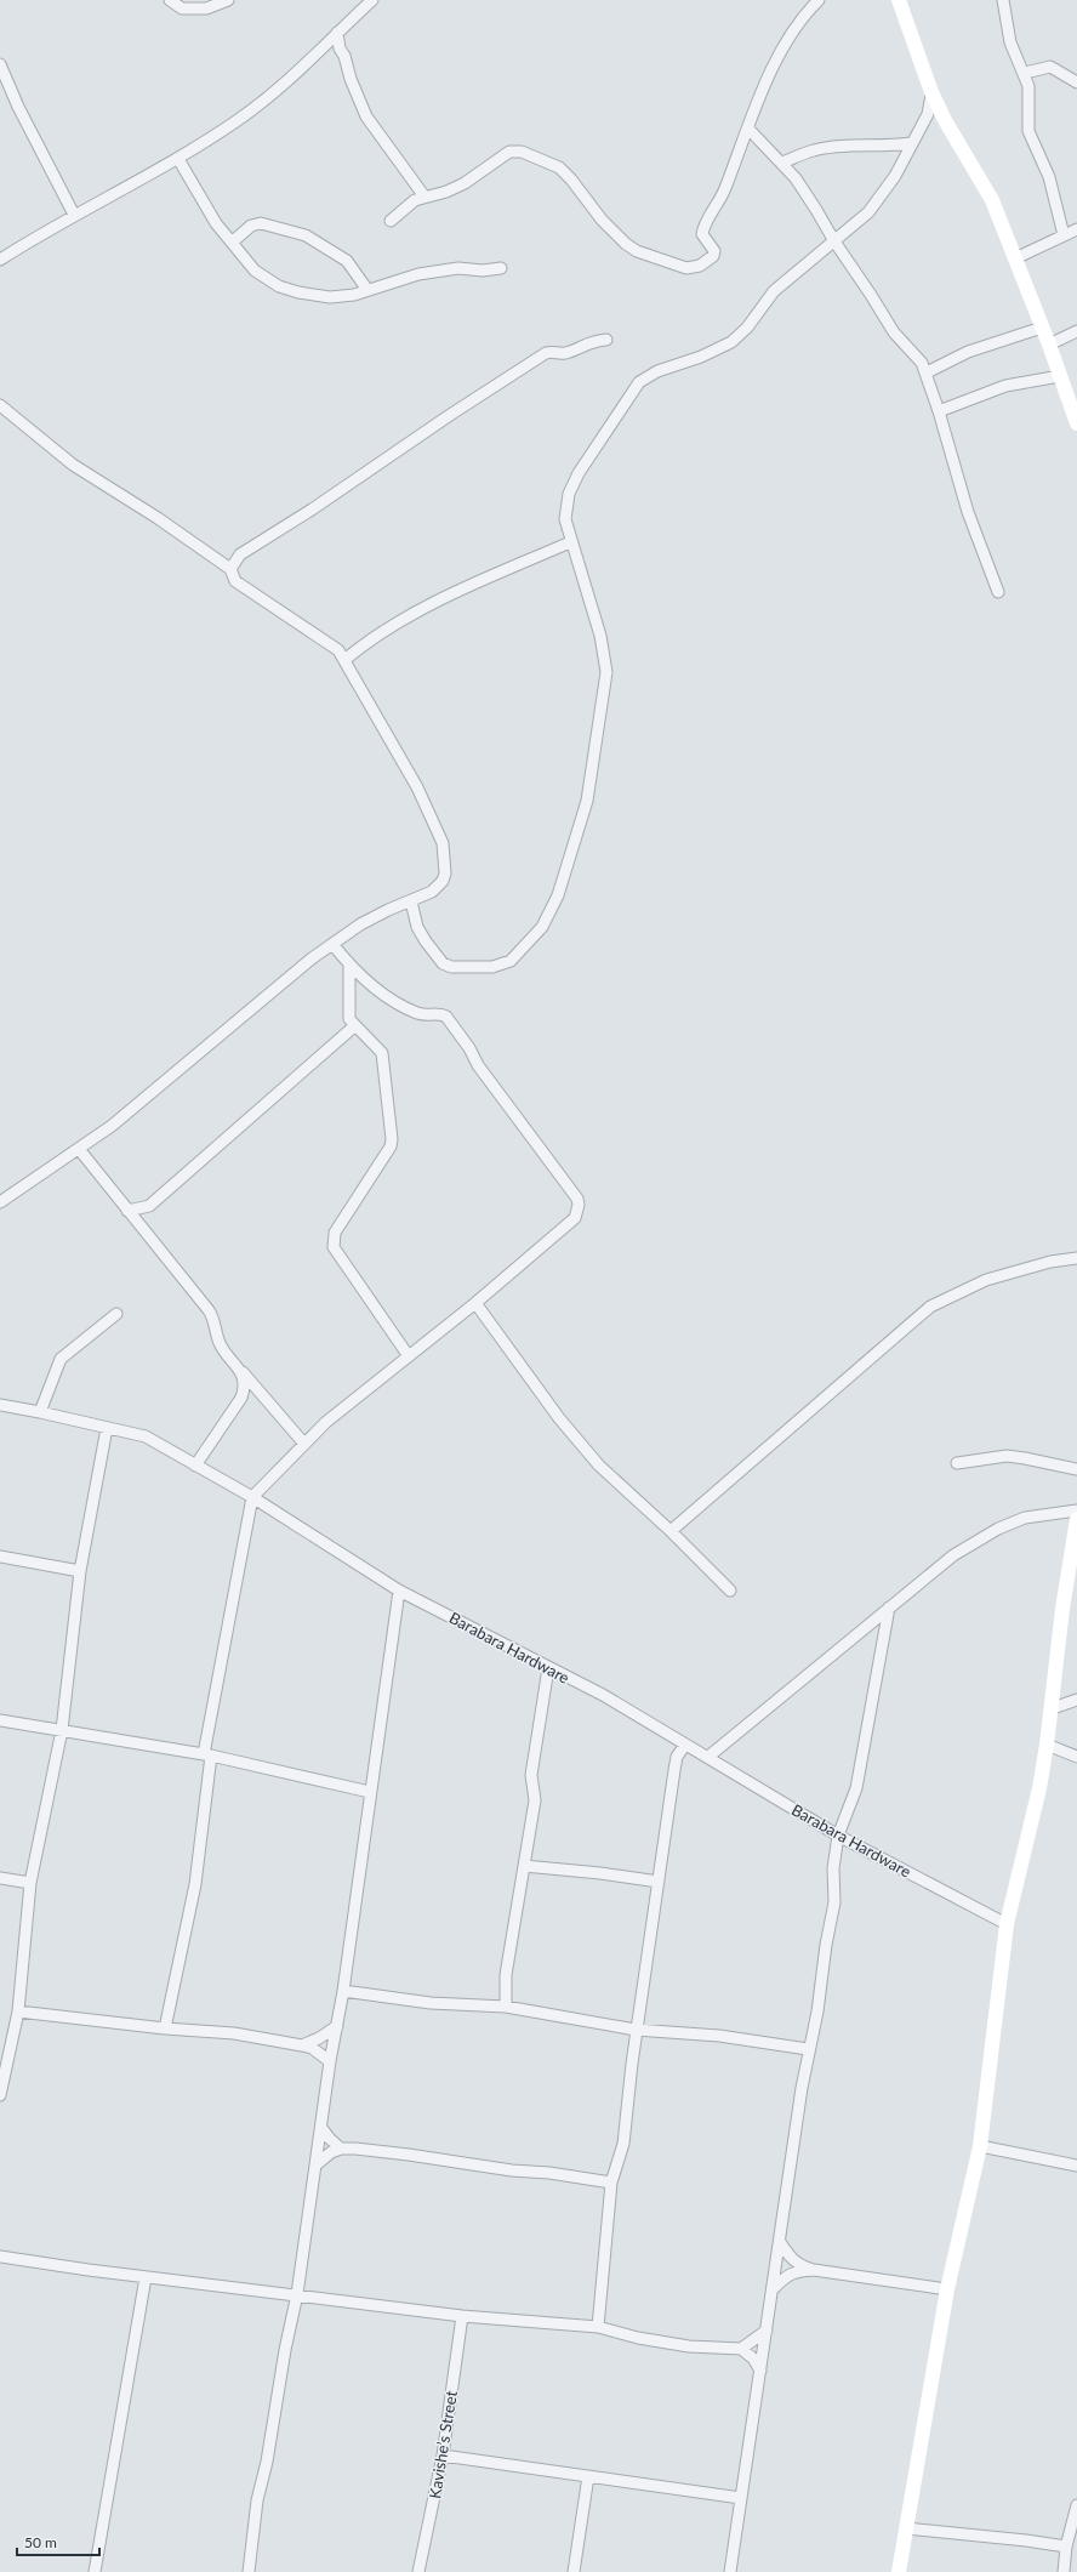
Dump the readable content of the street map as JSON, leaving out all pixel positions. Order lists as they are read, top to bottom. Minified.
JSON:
{"streets":{"street":["Barabara Hardware","Kavishe’s Street"]},"scale_bar":"50 m"}
